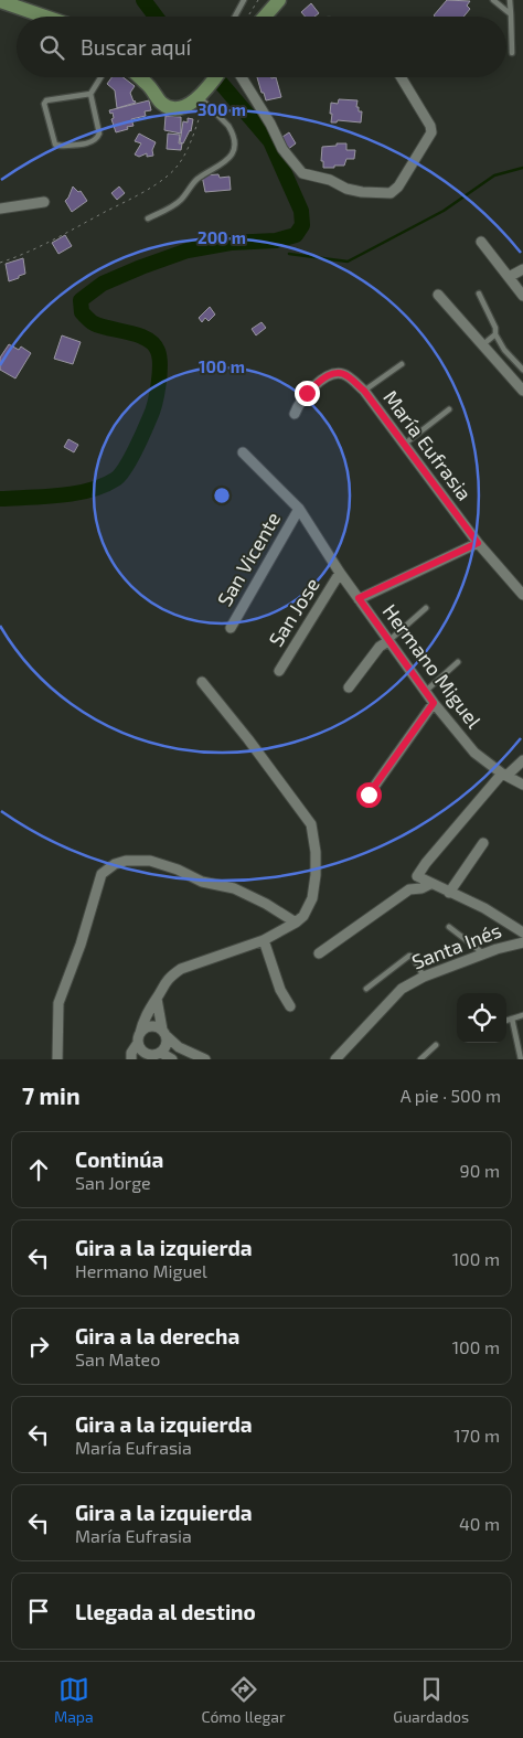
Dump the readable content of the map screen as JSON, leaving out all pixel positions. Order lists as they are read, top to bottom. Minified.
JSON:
{"streets":{"street":["María Eufrasia","San Vicente","San Jose","Hermano Miguel","Santa Inés"]},"crossings":[["San Vicente","Hermano Miguel"],["San Jose","Hermano Miguel"]],"page":{"search":"Buscar aquí","heading":["7 min","A pie · 500 m"],"list":[["Continúa","San Jorge","90 m"],["Gira a la izquierda","Hermano Miguel","100 m"],["Gira a la derecha","San Mateo","100 m"],["Gira a la izquierda","María Eufrasia","170 m"],["Gira a la izquierda","María Eufrasia","40 m"],"Llegada al destino"],"nav":["Mapa","Cómo llegar","Guardados"]},"rings":["300 m","200 m","100 m"]}
